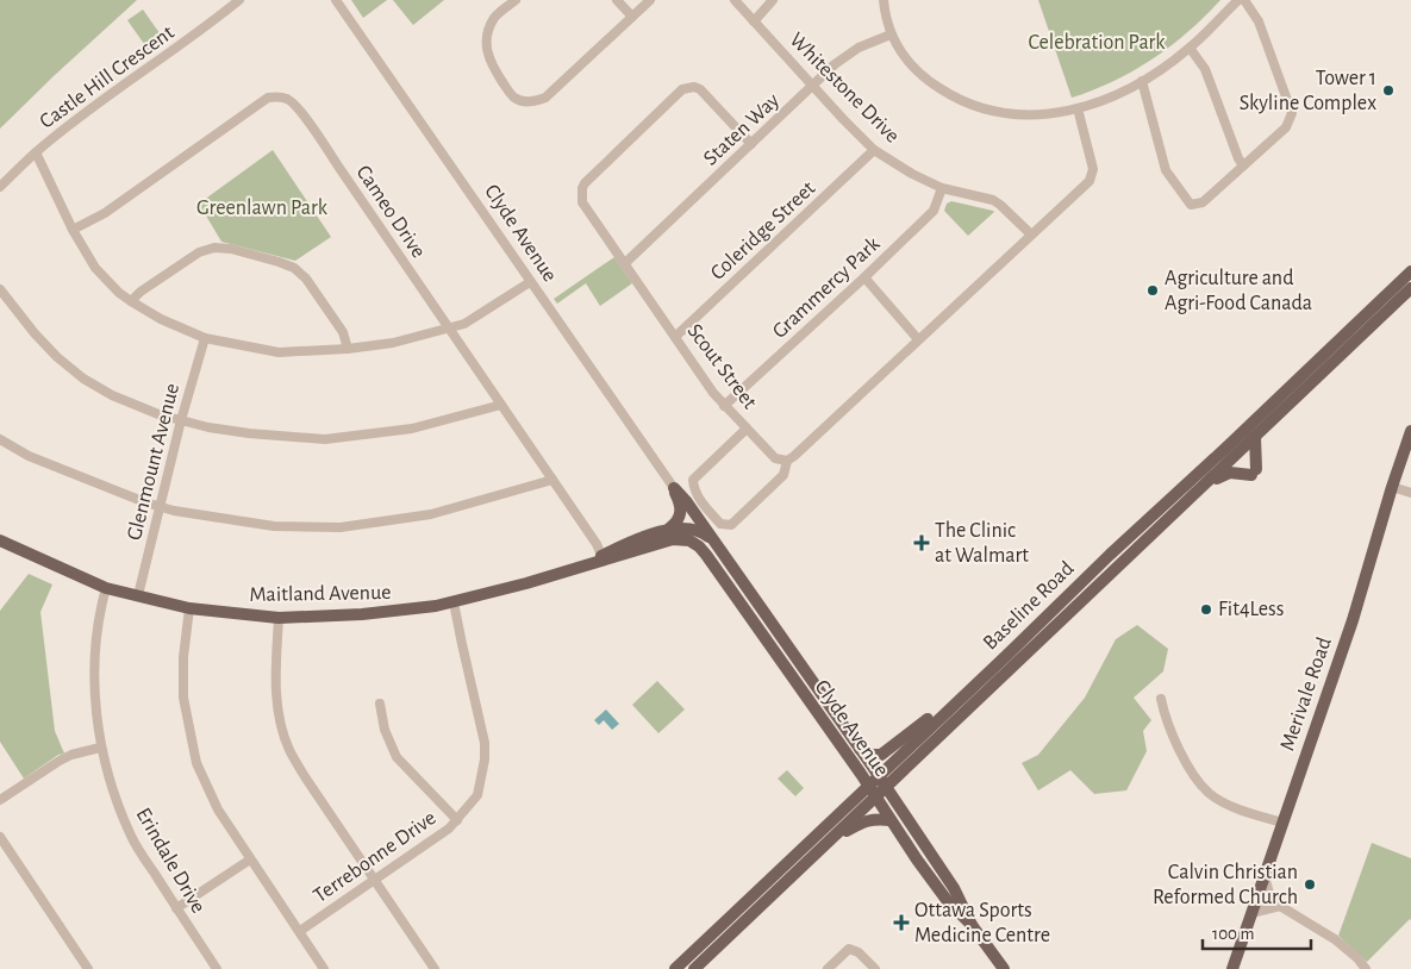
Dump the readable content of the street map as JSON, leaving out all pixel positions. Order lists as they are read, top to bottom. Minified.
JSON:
{"streets":{"main road":["Clyde Avenue","Maitland Avenue","Baseline Road","Merivale Road"],"street":["Castle Hill Crescent","Whitestone Drive","Staten Way","Cameo Drive","Coleridge Street","Grammercy Park","Scout Street","Glenmount Avenue","Terrebonne Drive","Erindale Drive"]},"crossings":[["Whitestone Drive","Staten Way"],["Whitestone Drive","Coleridge Street"],["Whitestone Drive","Grammercy Park"],["Staten Way","Scout Street"],["Cameo Drive","Maitland Avenue"],["Coleridge Street","Scout Street"],["Clyde Avenue","Maitland Avenue"],["Clyde Avenue","Baseline Road"],["Grammercy Park","Scout Street"],["Glenmount Avenue","Maitland Avenue"],["Maitland Avenue","Terrebonne Drive"],["Maitland Avenue","Erindale Drive"]],"parks":["Celebration Park","Greenlawn Park"],"places":{"other":["Tower 1 Skyline Complex","Agriculture and Agri-Food Canada","Fit4Less","Calvin Christian Reformed Church"],"health":["The Clinic at Walmart","Ottawa Sports Medicine Centre"]},"scale_bar":"100 m"}
